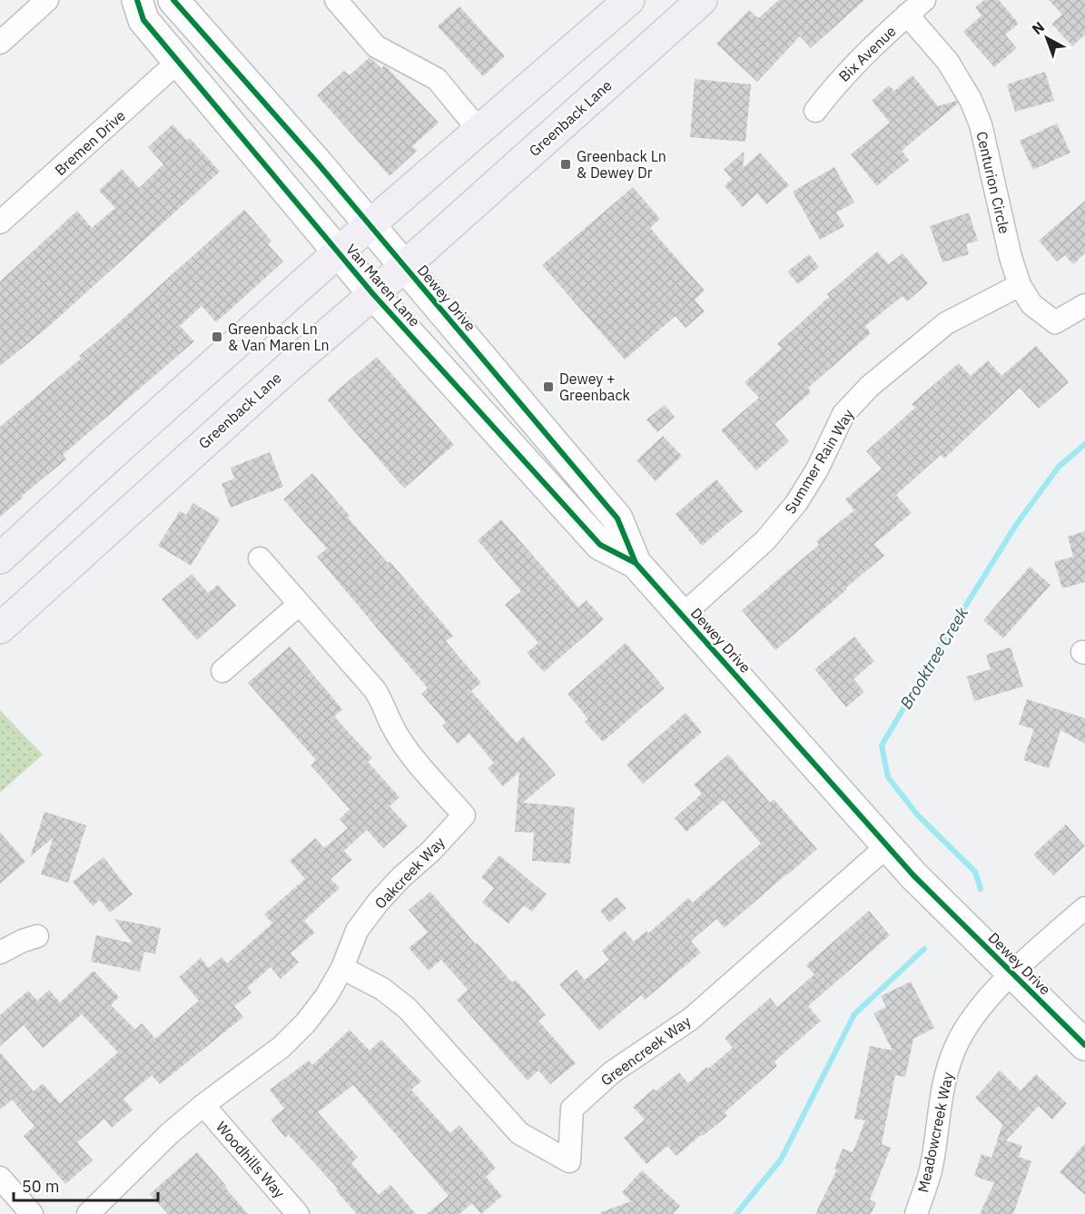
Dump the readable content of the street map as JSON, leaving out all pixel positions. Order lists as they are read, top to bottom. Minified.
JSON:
{"streets":{"main road":["Greenback Lane","Van Maren Lane","Dewey Drive"],"street":["Bix Avenue","Bremen Drive","Centurion Circle","Summer Rain Way","Oakcreek Way","Greencreek Way","Meadowcreek Way","Woodhills Way"]},"crossings":[["Bix Avenue","Centurion Circle"],["Greenback Lane","Van Maren Lane"],["Greenback Lane","Dewey Drive"],["Bremen Drive","Van Maren Lane"],["Centurion Circle","Summer Rain Way"],["Van Maren Lane","Dewey Drive"],["Dewey Drive","Summer Rain Way"],["Dewey Drive","Greencreek Way"],["Dewey Drive","Meadowcreek Way"],["Oakcreek Way","Greencreek Way"],["Oakcreek Way","Woodhills Way"]],"water":["Brooktree Creek"],"places":{"transit":["Greenback Ln & Dewey Dr","Greenback Ln & Van Maren Ln","Dewey + Greenback"]},"scale_bar":"50 m","north":"top left"}
